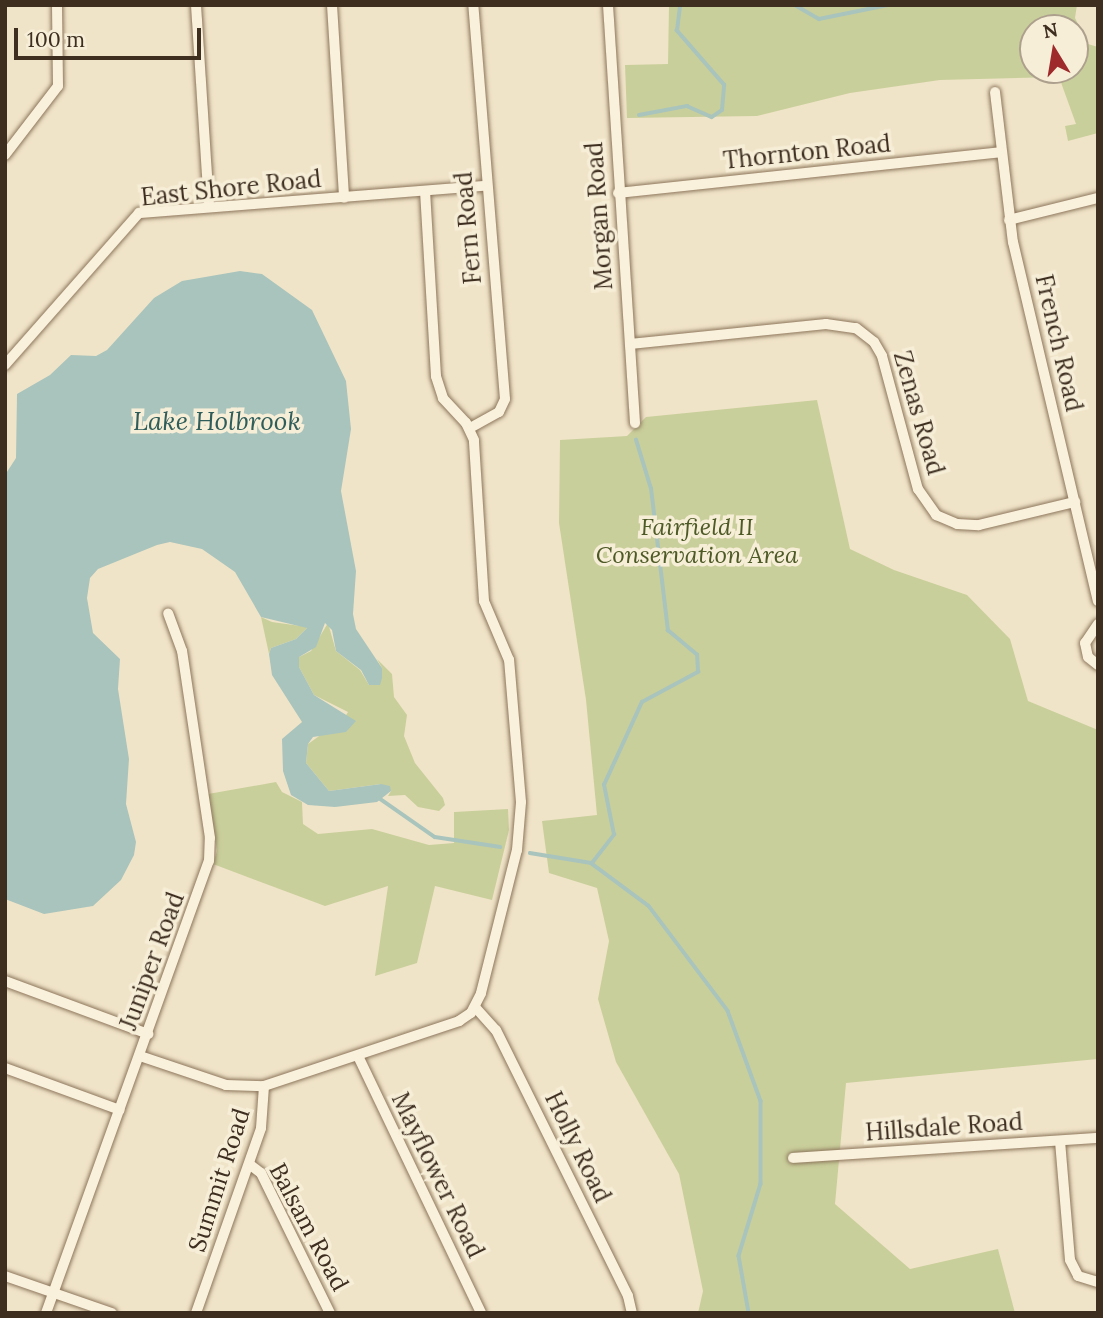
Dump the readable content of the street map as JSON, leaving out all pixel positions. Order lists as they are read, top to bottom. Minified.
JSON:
{"streets":{"street":["Thornton Road","East Shore Road","Morgan Road","Fern Road","French Road","Zenas Road","Juniper Road","Hillsdale Road","Holly Road","Mayflower Road","Summit Road","Balsam Road"]},"crossings":[["Thornton Road","Morgan Road"],["Thornton Road","French Road"],["East Shore Road","Fern Road"],["Morgan Road","Zenas Road"],["French Road","Zenas Road"],["Holly Road","Summit Road"],["Mayflower Road","Summit Road"],["Summit Road","Balsam Road"]],"water":["Lake Holbrook"],"parks":["Fairfield II Conservation Area"],"scale_bar":"100 m","north":"top"}
